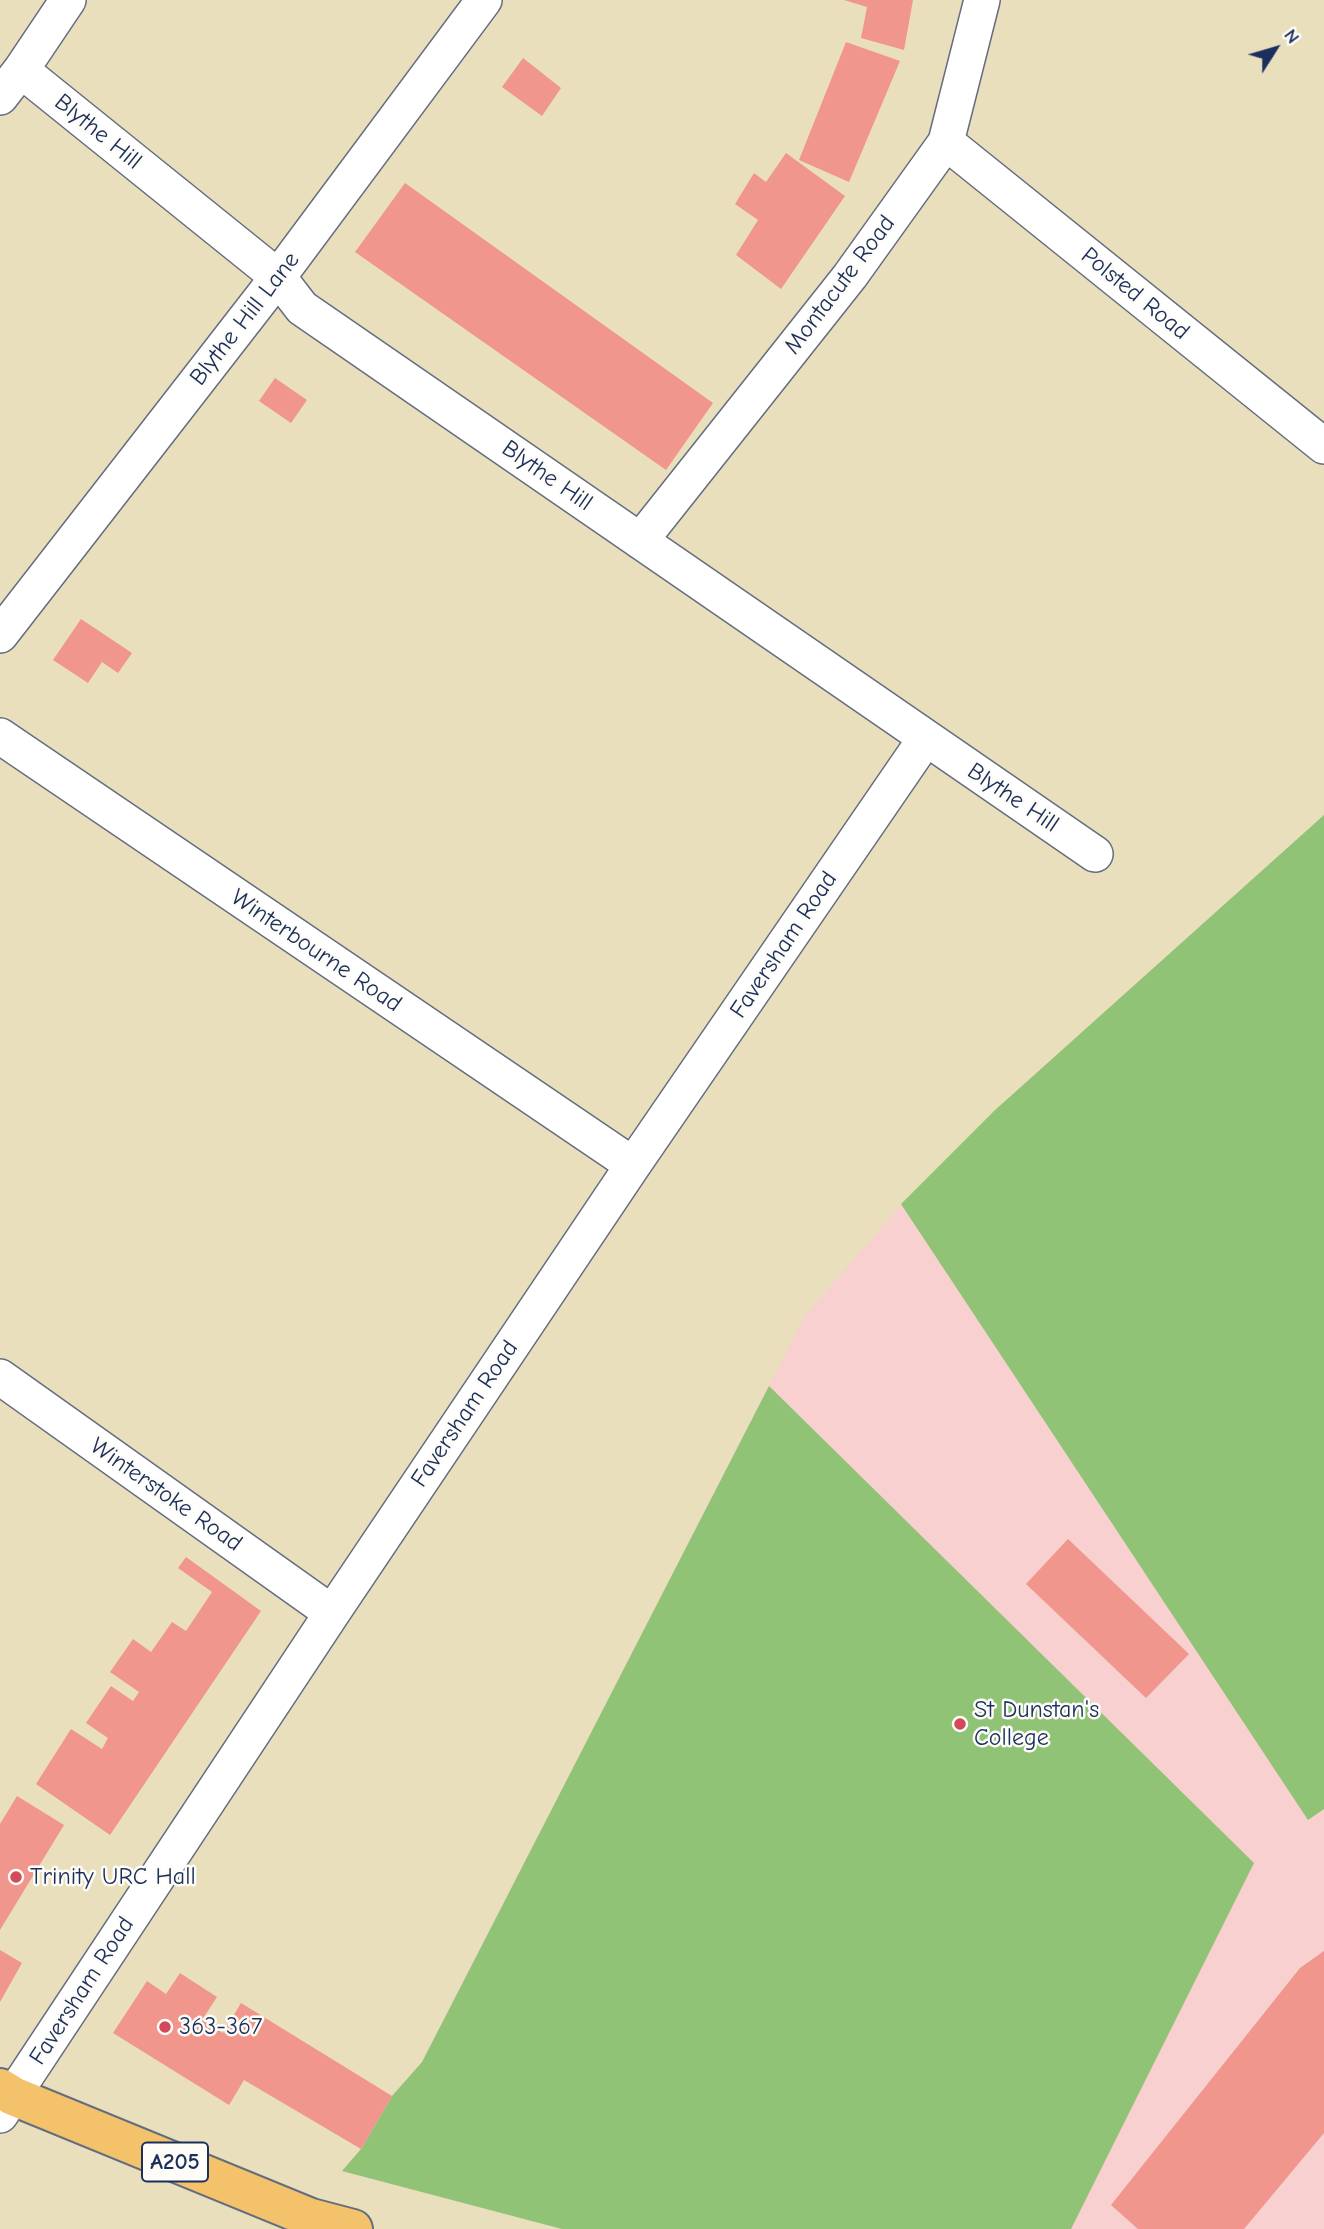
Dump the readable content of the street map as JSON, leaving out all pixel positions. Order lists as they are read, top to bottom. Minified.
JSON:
{"streets":{"highway":["A205"],"street":["Blythe Hill","Montacute Road","Polsted Road","Blythe Hill Lane","Faversham Road","Winterbourne Road","Winterstoke Road"]},"crossings":[["Blythe Hill","Montacute Road"],["Blythe Hill","Blythe Hill Lane"],["Blythe Hill","Faversham Road"],["Montacute Road","Polsted Road"],["Faversham Road","Winterbourne Road"],["Faversham Road","Winterstoke Road"],["Faversham Road","A205"]],"places":["St Dunstan's College","Trinity URC Hall","363-367"],"north":"top right"}
